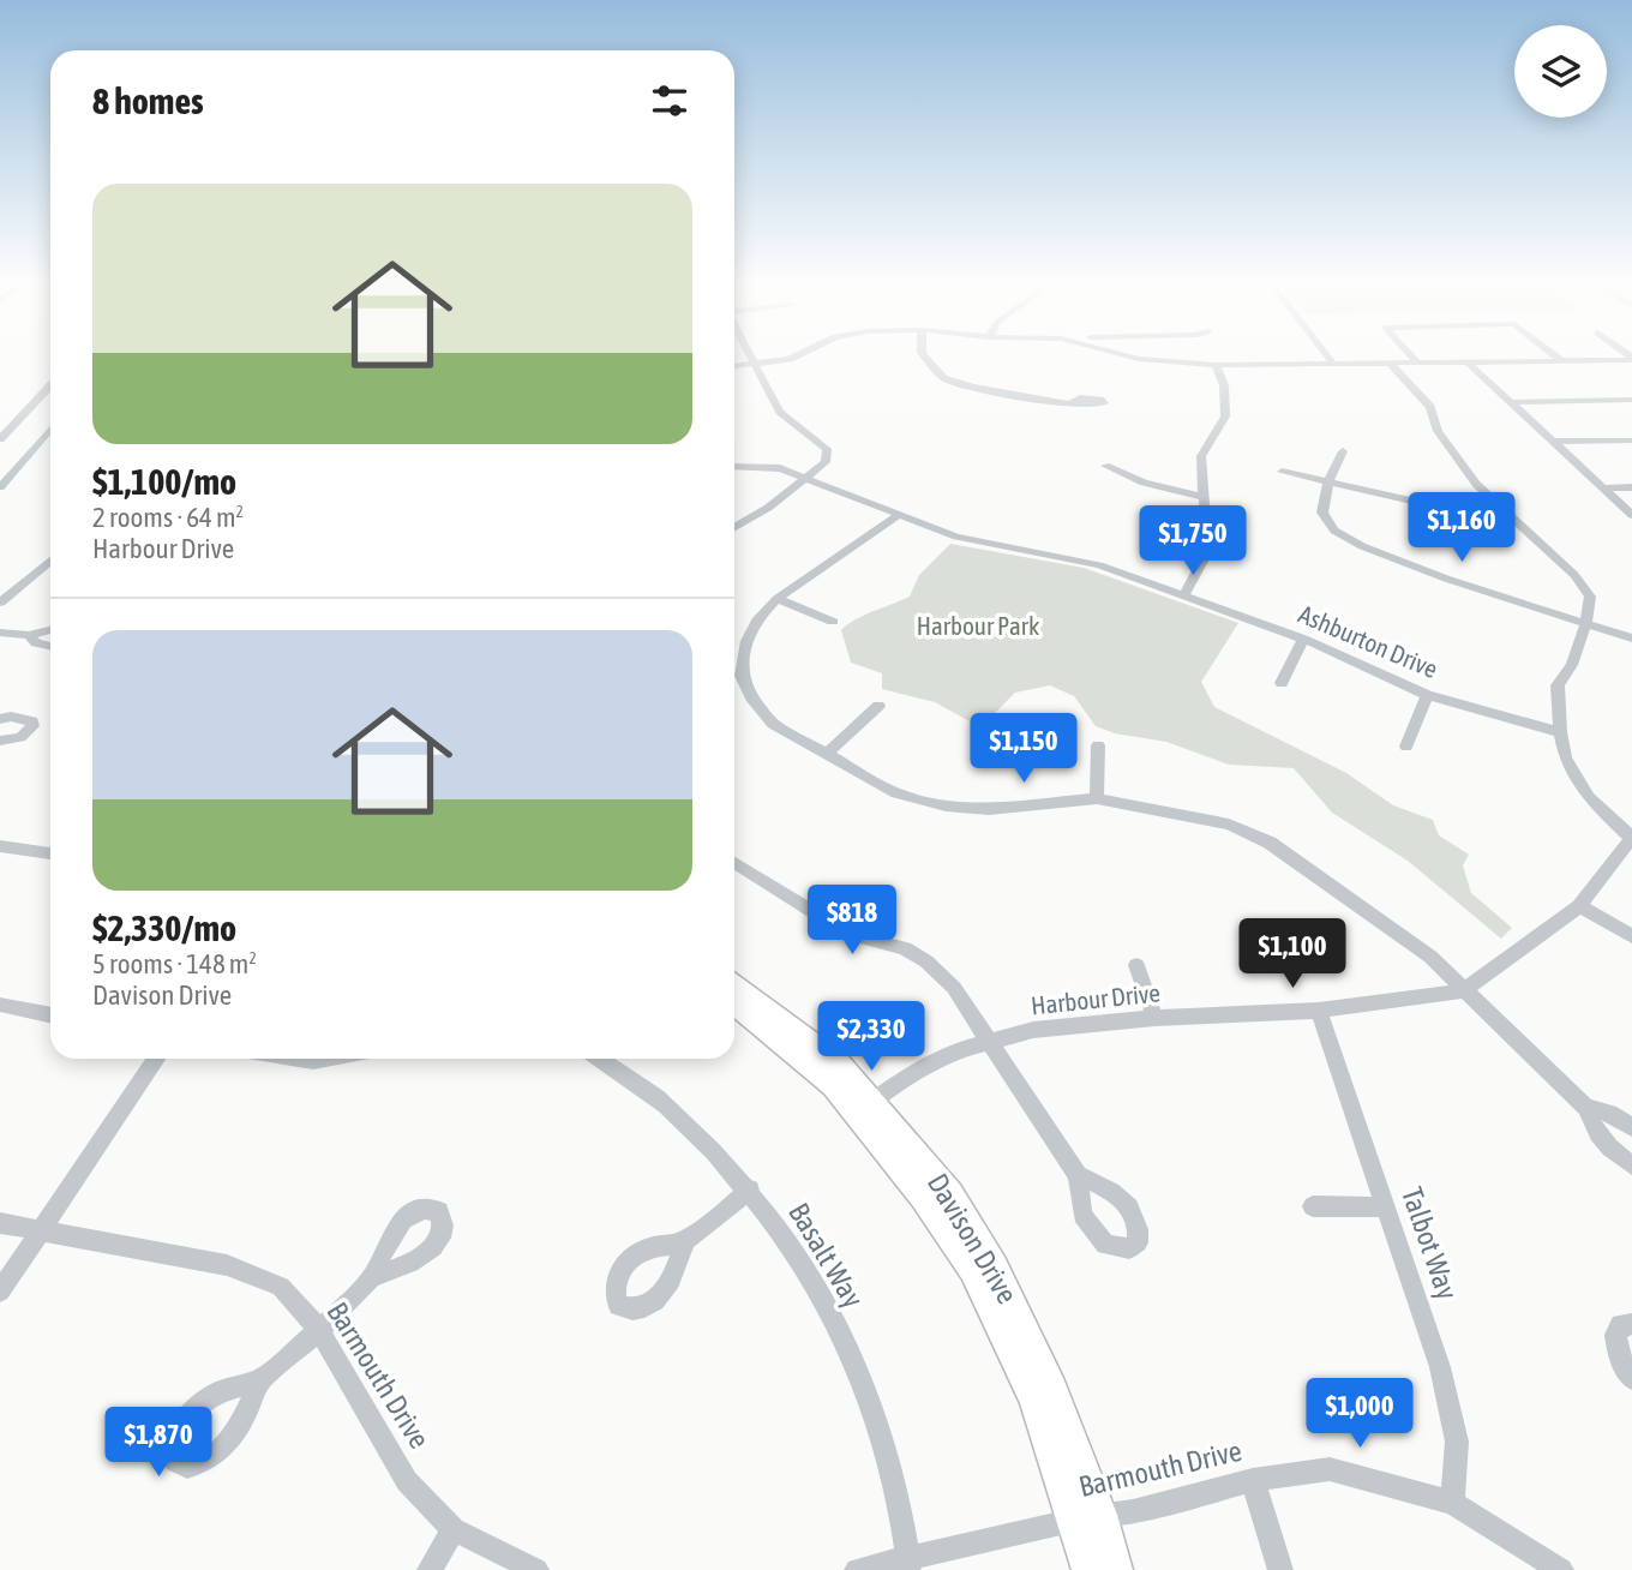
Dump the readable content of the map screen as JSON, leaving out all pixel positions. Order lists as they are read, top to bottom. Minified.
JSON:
{"streets":{"main road":["Davison Drive"],"street":["Ashburton Drive","Harbour Drive","Talbot Way","Basalt Way","Barmouth Drive"]},"crossings":[["Harbour Drive","Talbot Way"],["Davison Drive","Barmouth Drive"],["Talbot Way","Barmouth Drive"],["Basalt Way","Barmouth Drive"]],"parks":["Harbour Park"],"page":{"heading":"8 homes","list":[{"name":"$1,100/mo","note":"2 rooms · 64 m² · Harbour Drive"},{"name":"$2,330/mo","note":"5 rooms · 148 m² · Davison Drive"}],"price":["$1,160","$1,750","$1,150","$818","$1,100","$2,330","$1,000","$1,870"]}}
